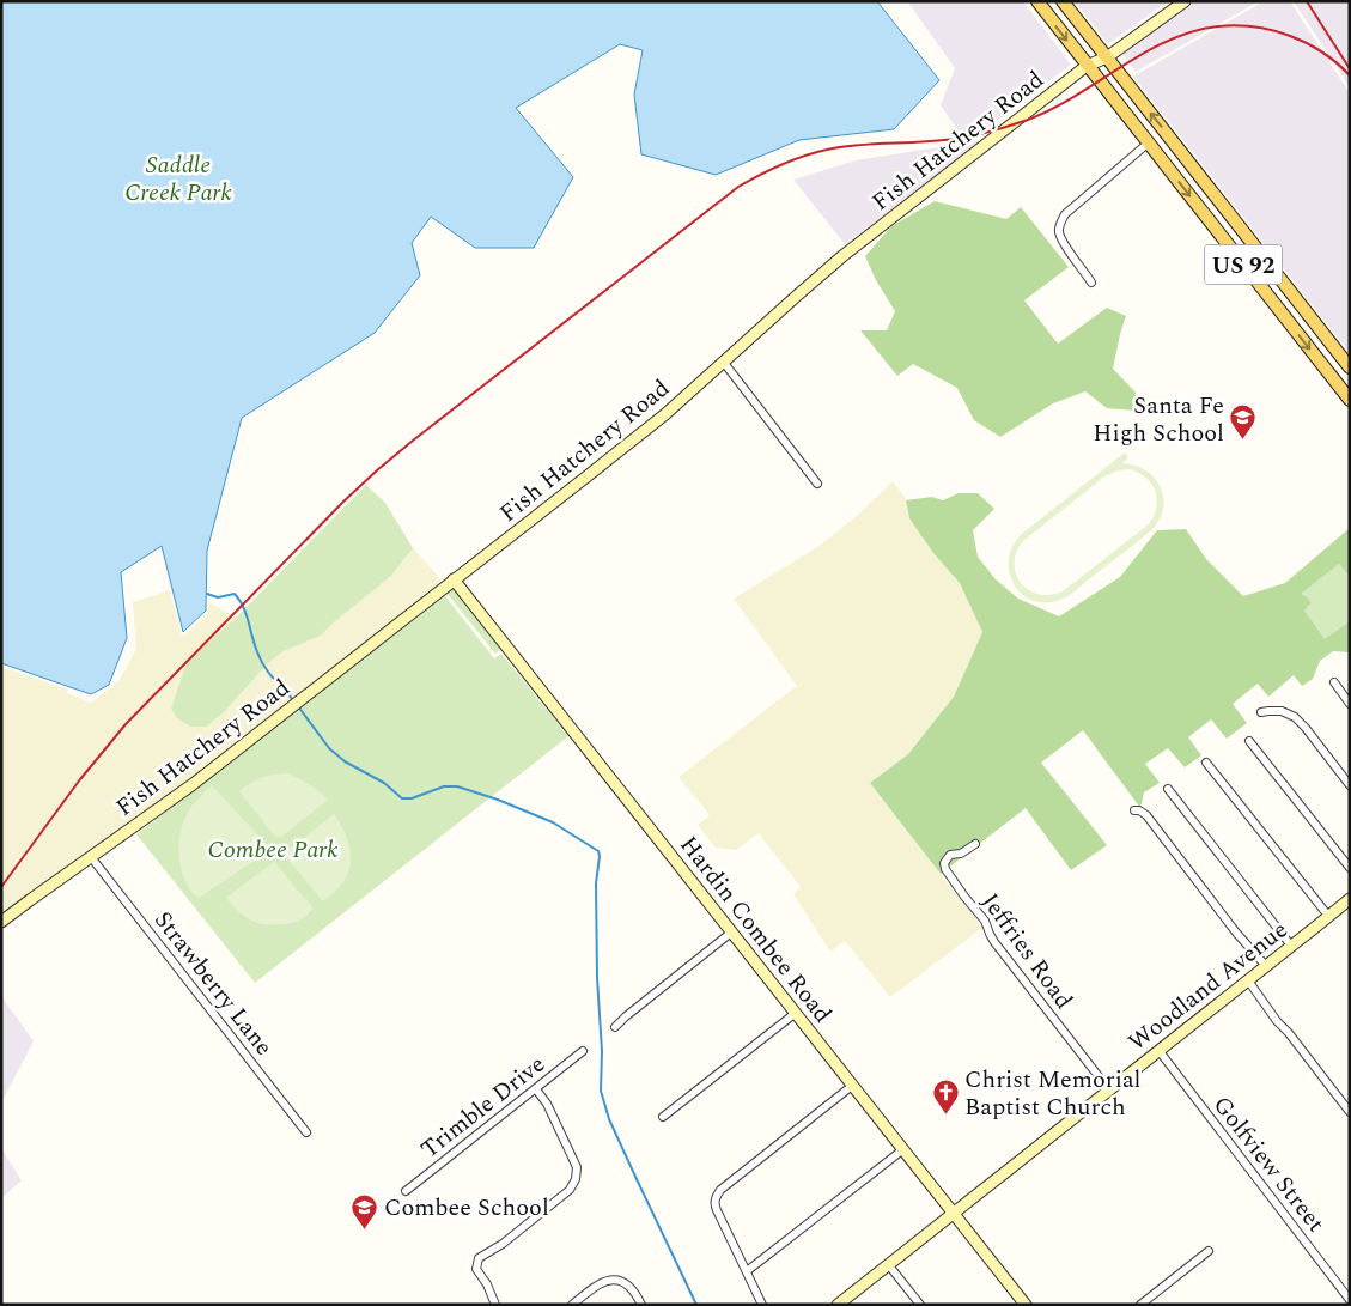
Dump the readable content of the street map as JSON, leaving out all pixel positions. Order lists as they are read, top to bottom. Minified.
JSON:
{"streets":{"main road":["US 92"],"street":["Fish Hatchery Road","Hardin Combee Road","Jeffries Road","Strawberry Lane","Woodland Avenue","Trimble Drive","Golfview Street"]},"crossings":[["Fish Hatchery Road","US 92"],["Fish Hatchery Road","Hardin Combee Road"],["Fish Hatchery Road","Strawberry Lane"],["Hardin Combee Road","Woodland Avenue"],["Jeffries Road","Woodland Avenue"],["Woodland Avenue","Golfview Street"]],"parks":["Saddle Creek Park","Combee Park"],"places":{"school or university":["Santa Fe High School","Combee School"],"church":["Christ Memorial Baptist Church"]}}
